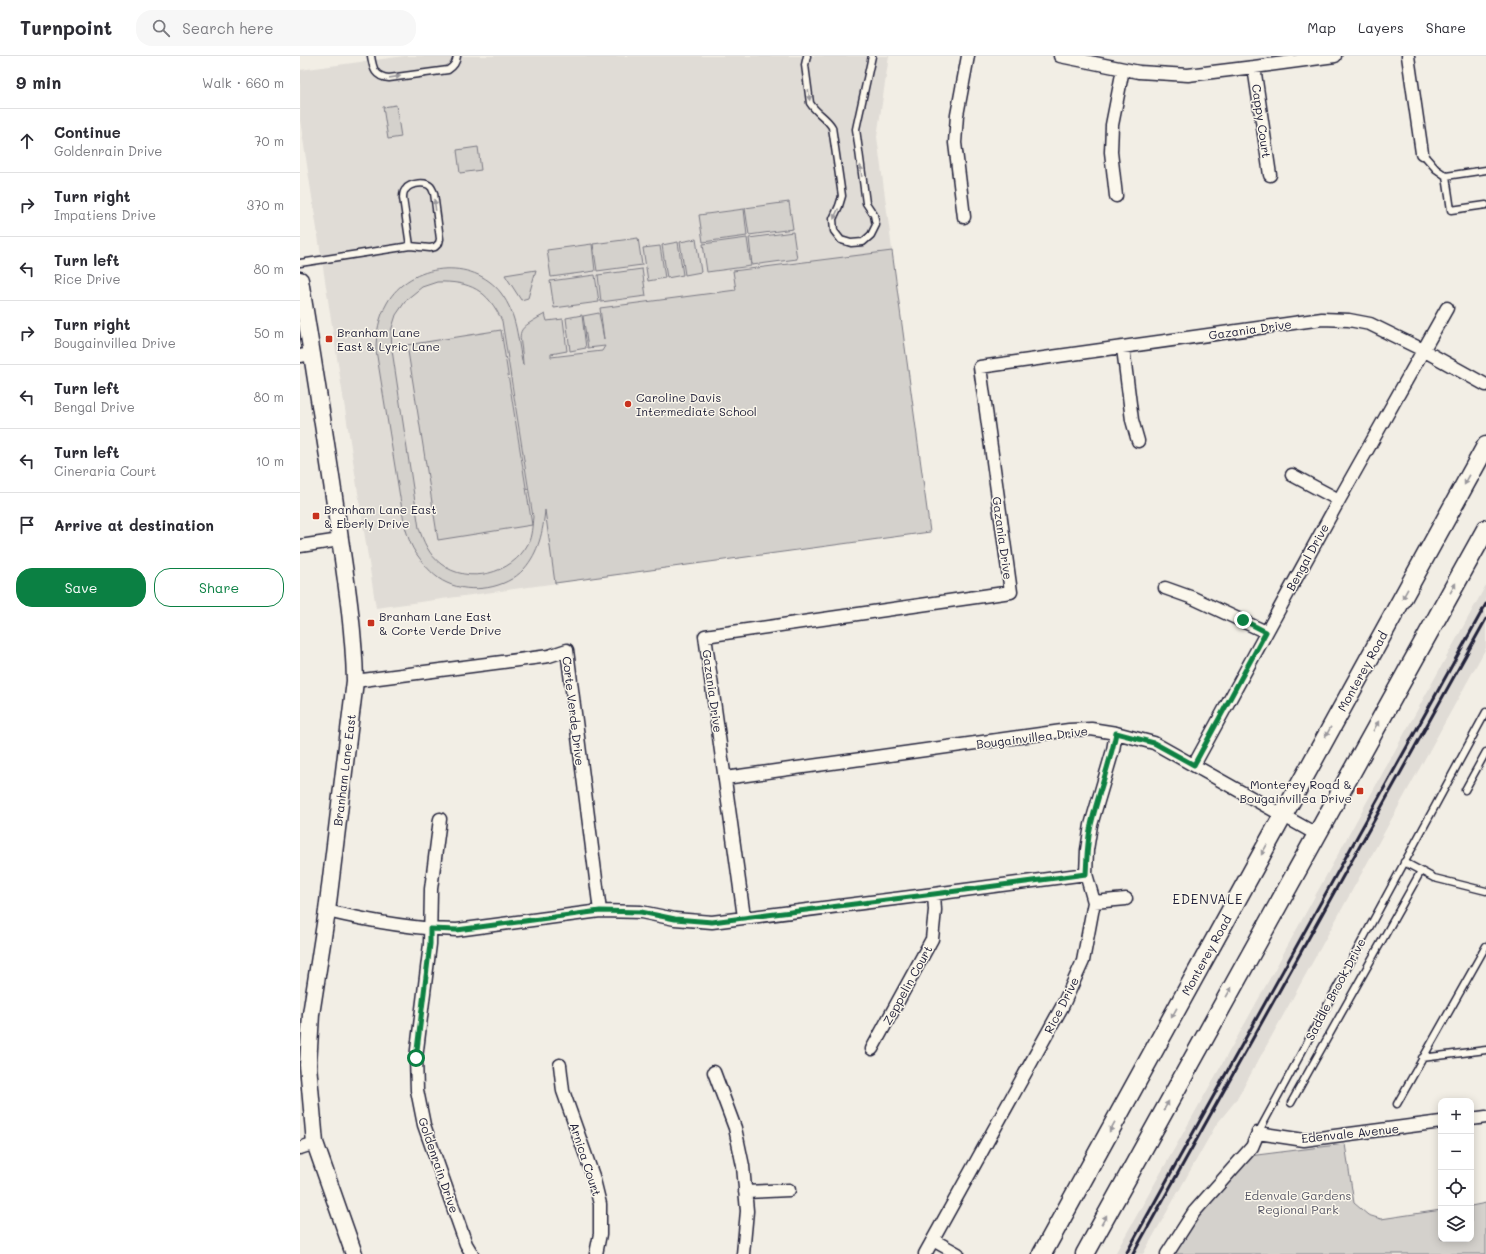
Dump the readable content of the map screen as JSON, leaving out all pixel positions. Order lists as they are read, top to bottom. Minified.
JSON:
{"streets":{"main road":["Monterey Road"],"street":["Cappy Court","Gazania Drive","Bengal Drive","Corte Verde Drive","Bougainvillea Drive","Branham Lane East","Zeppelin Court","Saddle Brook Drive","Rice Drive","Edenvale Avenue","Arnica Court","Goldenrain Drive"]},"crossings":[["Gazania Drive","Bengal Drive"],["Gazania Drive","Bougainvillea Drive"],["Bengal Drive","Bougainvillea Drive"],["Monterey Road","Bougainvillea Drive"],["Corte Verde Drive","Branham Lane East"],["Bougainvillea Drive","Rice Drive"],["Saddle Brook Drive","Edenvale Avenue"]],"districts":["EDENVALE"],"parks":["Edenvale Gardens Regional Park"],"places":{"transit":["Branham Lane East & Lyric Lane","Branham Lane East & Eberly Drive","Branham Lane East & Corte Verde Drive","Monterey Road & Bougainvillea Drive"],"other":["Caroline Davis Intermediate School"]},"page":{"header":"Turnpoint","search":"Search here","nav":["Map","Layers","Share"],"heading":["9 min","Walk · 660 m"],"list":[["Continue","Goldenrain Drive","70 m"],["Turn right","Impatiens Drive","370 m"],["Turn left","Rice Drive","80 m"],["Turn right","Bougainvillea Drive","50 m"],["Turn left","Bengal Drive","80 m"],["Turn left","Cineraria Court","10 m"],"Arrive at destination"],"buttons":["Save","Share"],"map_buttons":["+","−"]}}
